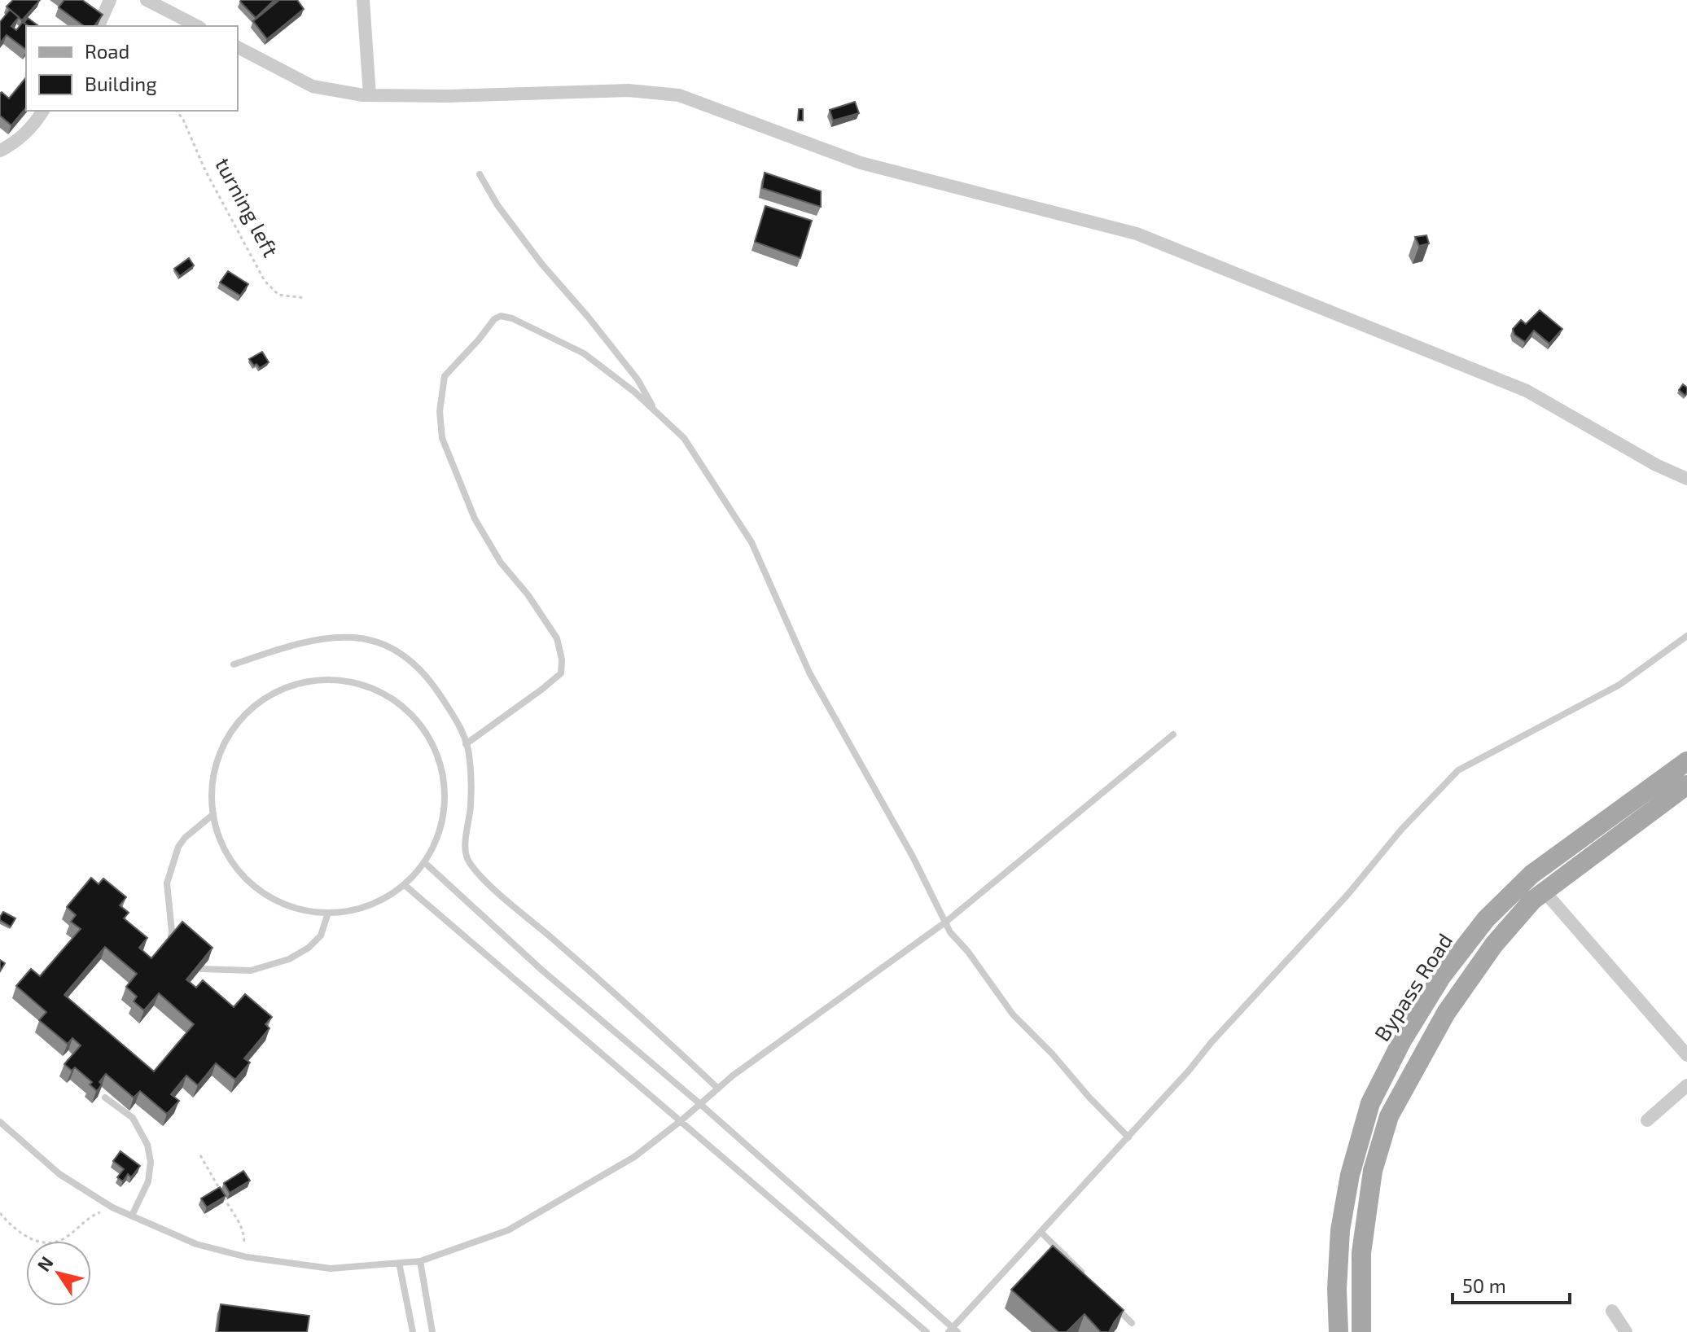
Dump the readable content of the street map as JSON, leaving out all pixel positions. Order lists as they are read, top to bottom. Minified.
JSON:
{"streets":{"main road":["Bypass Road"],"path":["turning left"]},"legend":["Road","Building"],"scale_bar":"50 m","north":"top left"}
